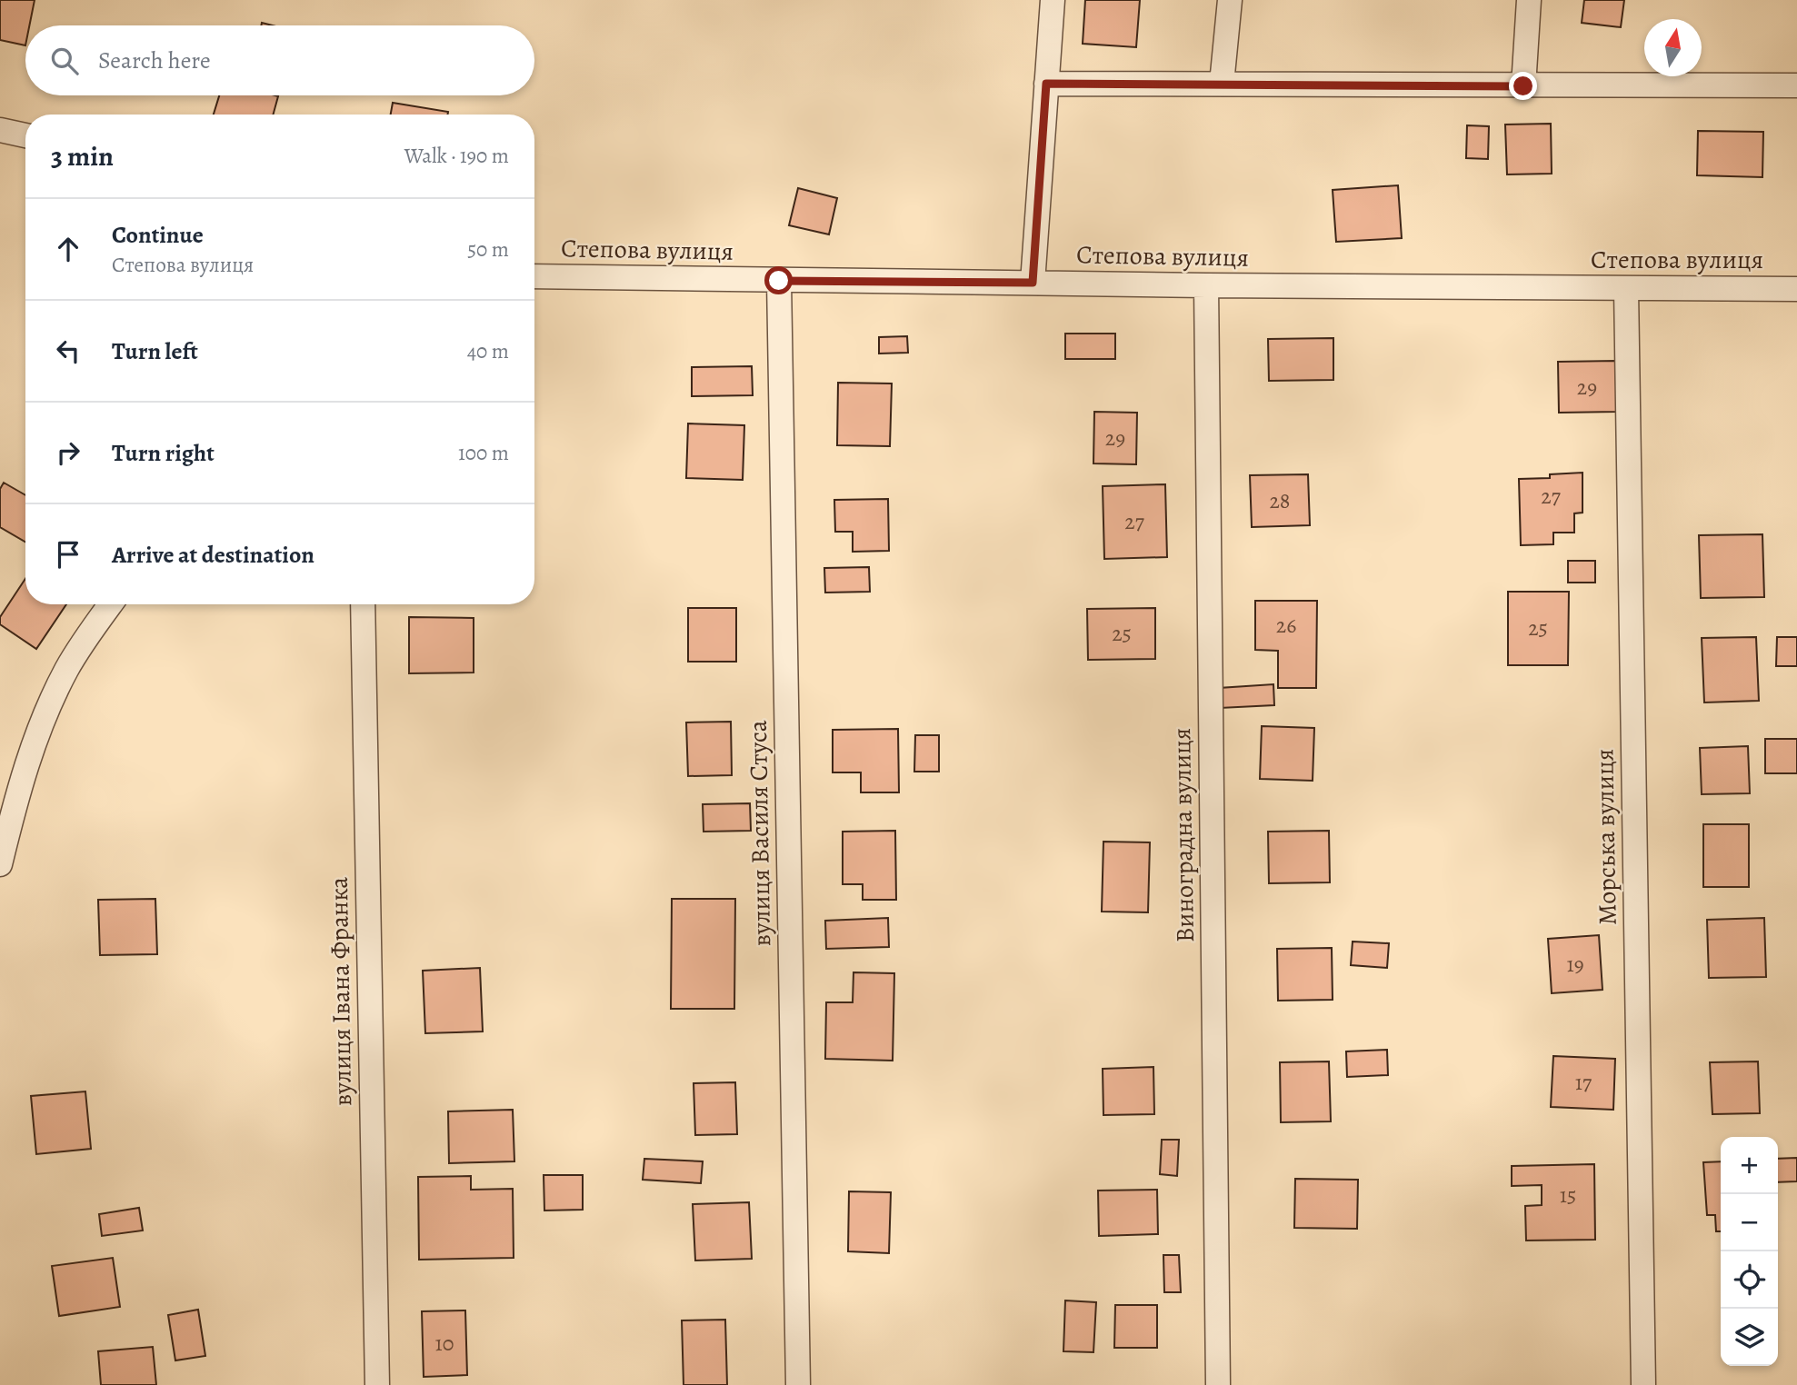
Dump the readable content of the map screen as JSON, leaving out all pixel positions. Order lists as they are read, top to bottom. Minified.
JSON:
{"streets":{"street":["Степова вулиця","вулиця Василя Стуса","Виноградна вулиця","Морська вулиця","вулиця Івана Франка"]},"crossings":[["Степова вулиця","вулиця Василя Стуса"],["Степова вулиця","Виноградна вулиця"],["Степова вулиця","Морська вулиця"]],"house_numbers":["29","29","27","28","27","26","25","25","19","17","15","10"],"north":"top","page":{"search":"Search here","heading":["3 min","Walk · 190 m"],"list":[["Continue","Степова вулиця","50 m"],["Turn left","40 m"],["Turn right","100 m"],"Arrive at destination"],"map_buttons":["+","−"]}}
